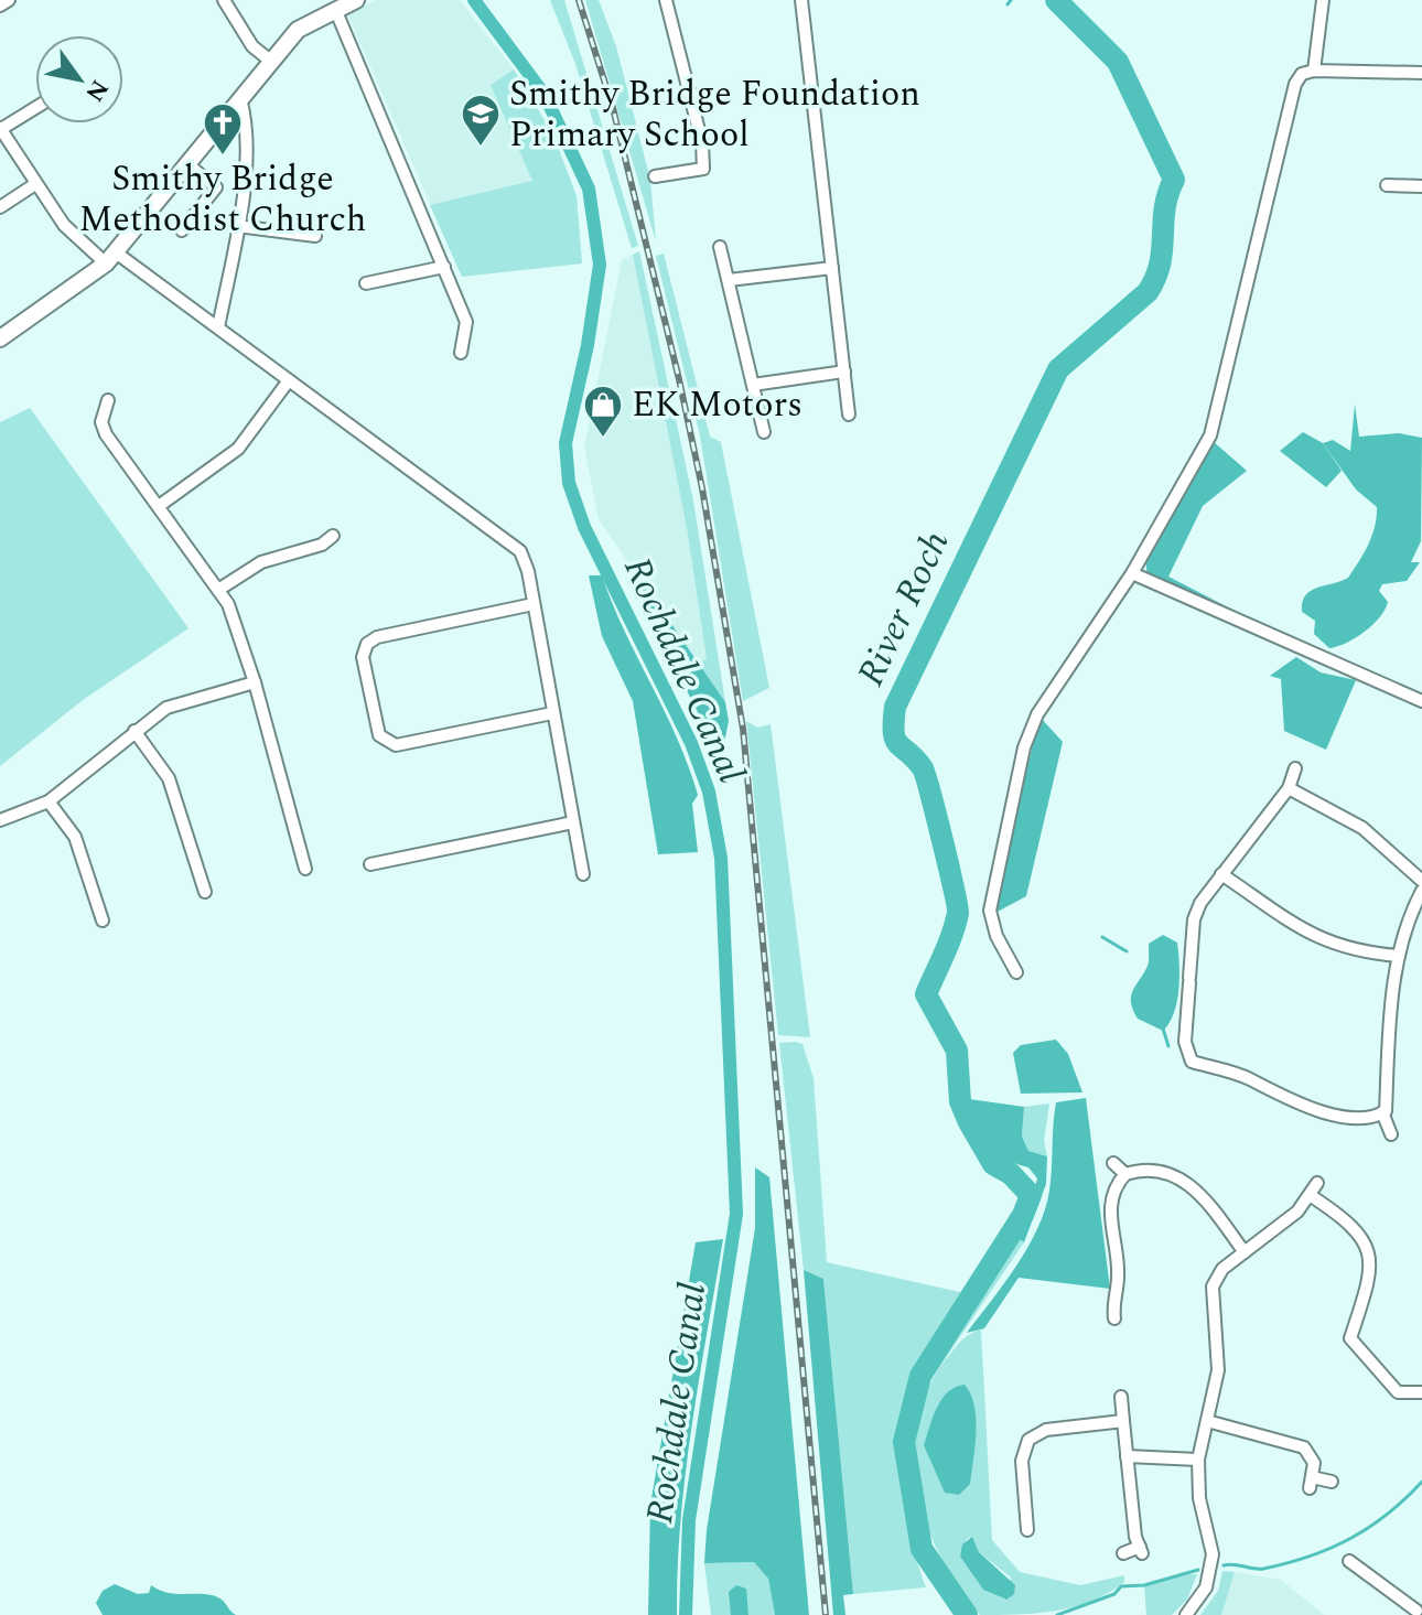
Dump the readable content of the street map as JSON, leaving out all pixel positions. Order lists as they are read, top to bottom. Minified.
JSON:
{"water":["River Roch","Rochdale Canal"],"places":{"school or university":["Smithy Bridge Foundation Primary School"],"church":["Smithy Bridge Methodist Church"],"shop":["EK Motors"]},"north":"bottom right"}
